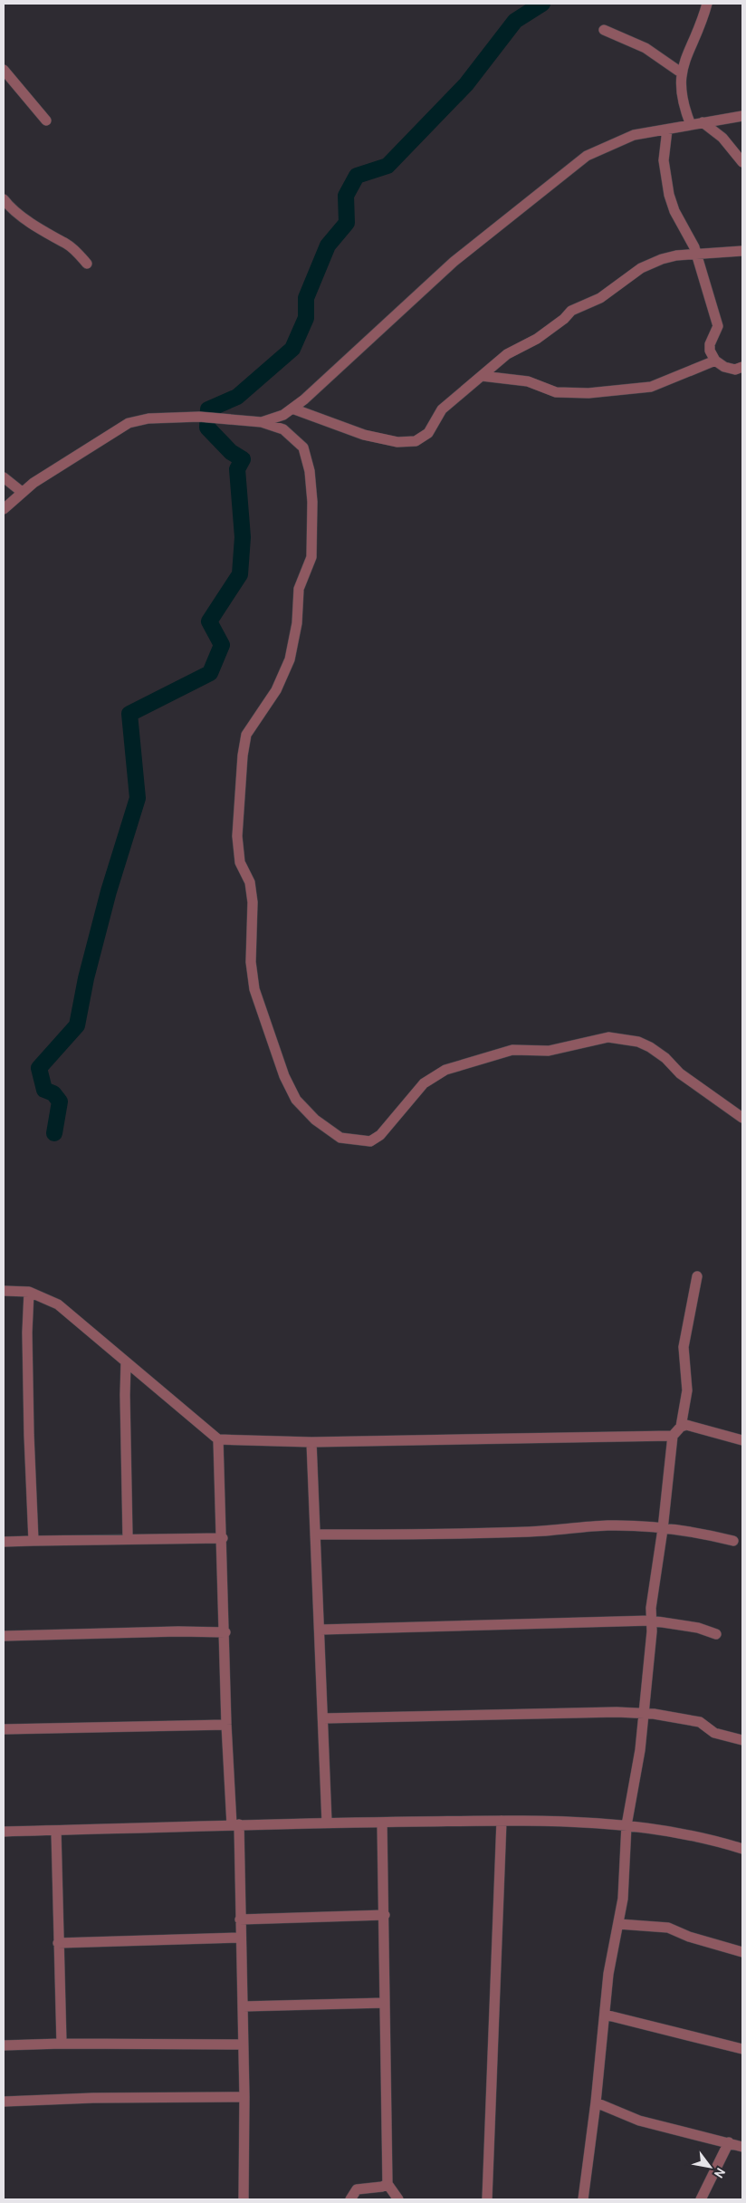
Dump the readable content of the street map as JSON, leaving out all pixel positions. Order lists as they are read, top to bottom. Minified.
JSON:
{"north":"bottom right"}
